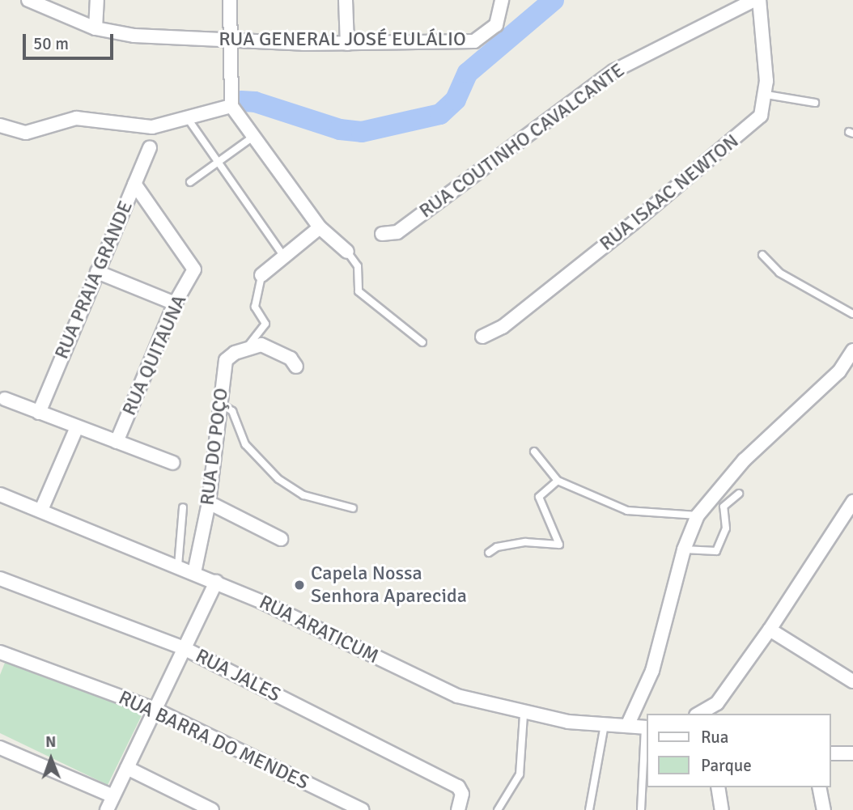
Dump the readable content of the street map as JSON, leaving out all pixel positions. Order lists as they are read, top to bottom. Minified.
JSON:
{"streets":{"street":["RUA GENERAL JOSÉ EULÁLIO","RUA COUTINHO CAVALCANTE","RUA ISAAC NEWTON","RUA PRAIA GRANDE","RUA QUITAUNA","RUA DO POÇO","RUA ARATICUM","RUA JALES","RUA BARRA DO MENDES"]},"crossings":[["RUA PRAIA GRANDE","RUA QUITAUNA"],["RUA DO POÇO","RUA ARATICUM"]],"places":["Capela Nossa Senhora Aparecida"],"legend":["Rua","Parque"],"scale_bar":"50 m","north":"top"}
